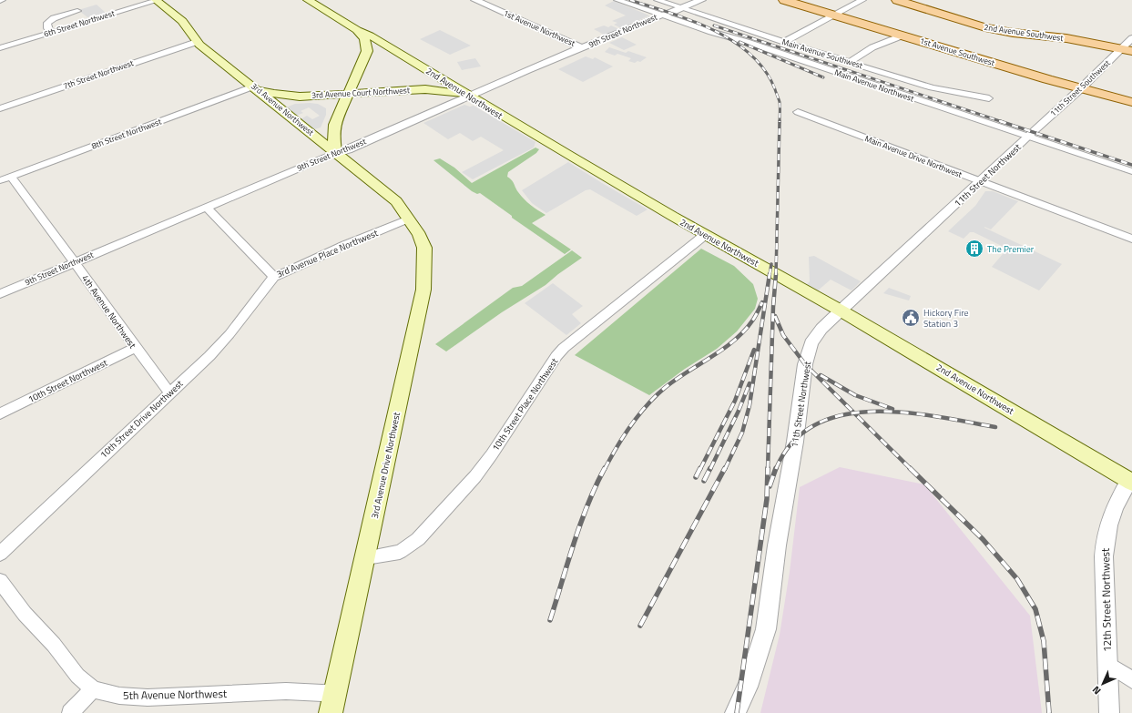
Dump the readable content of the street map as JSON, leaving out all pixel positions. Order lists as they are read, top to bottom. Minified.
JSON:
{"streets":{"main road":["2nd Avenue Southwest","1st Avenue Southwest","3rd Avenue Court Northwest","2nd Avenue Northwest","3rd Avenue Northwest","3rd Avenue Drive Northwest"],"street":["6th Street Northwest","1st Avenue Northwest","9th Street Northwest","Main Avenue Southwest","7th Street Northwest","Main Avenue Northwest","11th Street Southwest","8th Street Northwest","Main Avenue Drive Northwest","11th Street Northwest","3rd Avenue Place Northwest","4th Avenue Northwest","10th Street Northwest","10th Street Place Northwest","10th Street Drive Northwest","12th Street Northwest","5th Avenue Northwest"]},"crossings":[["6th Street Northwest","3rd Avenue Northwest"],["1st Avenue Northwest","9th Street Northwest"],["9th Street Northwest","Main Avenue Southwest"],["9th Street Northwest","Main Avenue Northwest"],["9th Street Northwest","3rd Avenue Court Northwest"],["9th Street Northwest","2nd Avenue Northwest"],["9th Street Northwest","3rd Avenue Northwest"],["9th Street Northwest","3rd Avenue Place Northwest"],["9th Street Northwest","4th Avenue Northwest"],["2nd Avenue Southwest","11th Street Southwest"],["1st Avenue Southwest","11th Street Southwest"],["7th Street Northwest","3rd Avenue Northwest"],["Main Avenue Northwest","11th Street Southwest"],["Main Avenue Northwest","11th Street Northwest"],["11th Street Southwest","11th Street Northwest"],["3rd Avenue Court Northwest","2nd Avenue Northwest"],["3rd Avenue Court Northwest","3rd Avenue Northwest"],["3rd Avenue Court Northwest","8th Street Northwest"],["2nd Avenue Northwest","11th Street Northwest"],["2nd Avenue Northwest","10th Street Place Northwest"],["2nd Avenue Northwest","12th Street Northwest"],["3rd Avenue Northwest","8th Street Northwest"],["3rd Avenue Northwest","3rd Avenue Place Northwest"],["3rd Avenue Northwest","3rd Avenue Drive Northwest"],["8th Street Northwest","4th Avenue Northwest"],["Main Avenue Drive Northwest","11th Street Northwest"],["3rd Avenue Place Northwest","10th Street Drive Northwest"],["3rd Avenue Place Northwest","3rd Avenue Drive Northwest"],["4th Avenue Northwest","10th Street Northwest"],["4th Avenue Northwest","10th Street Drive Northwest"],["10th Street Place Northwest","3rd Avenue Drive Northwest"],["3rd Avenue Drive Northwest","5th Avenue Northwest"]],"places":{"building":["The Premier"],"public building":["Hickory Fire Station 3"]},"north":"bottom left"}
